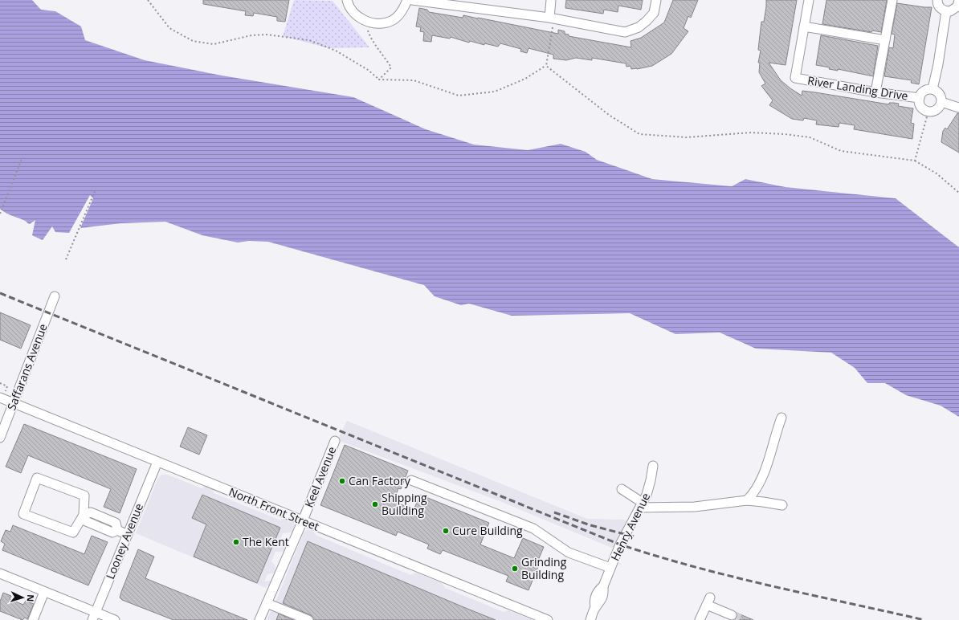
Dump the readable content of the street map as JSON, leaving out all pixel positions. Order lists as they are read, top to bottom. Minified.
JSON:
{"streets":{"street":["River Landing Drive","Saffarans Avenue","Keel Avenue","North Front Street","Henry Avenue","Looney Avenue"]},"crossings":[["Saffarans Avenue","North Front Street"],["Keel Avenue","North Front Street"],["North Front Street","Looney Avenue"]],"places":["Can Factory","Shipping Building","Cure Building","The Kent","Grinding Building"],"north":"right"}
